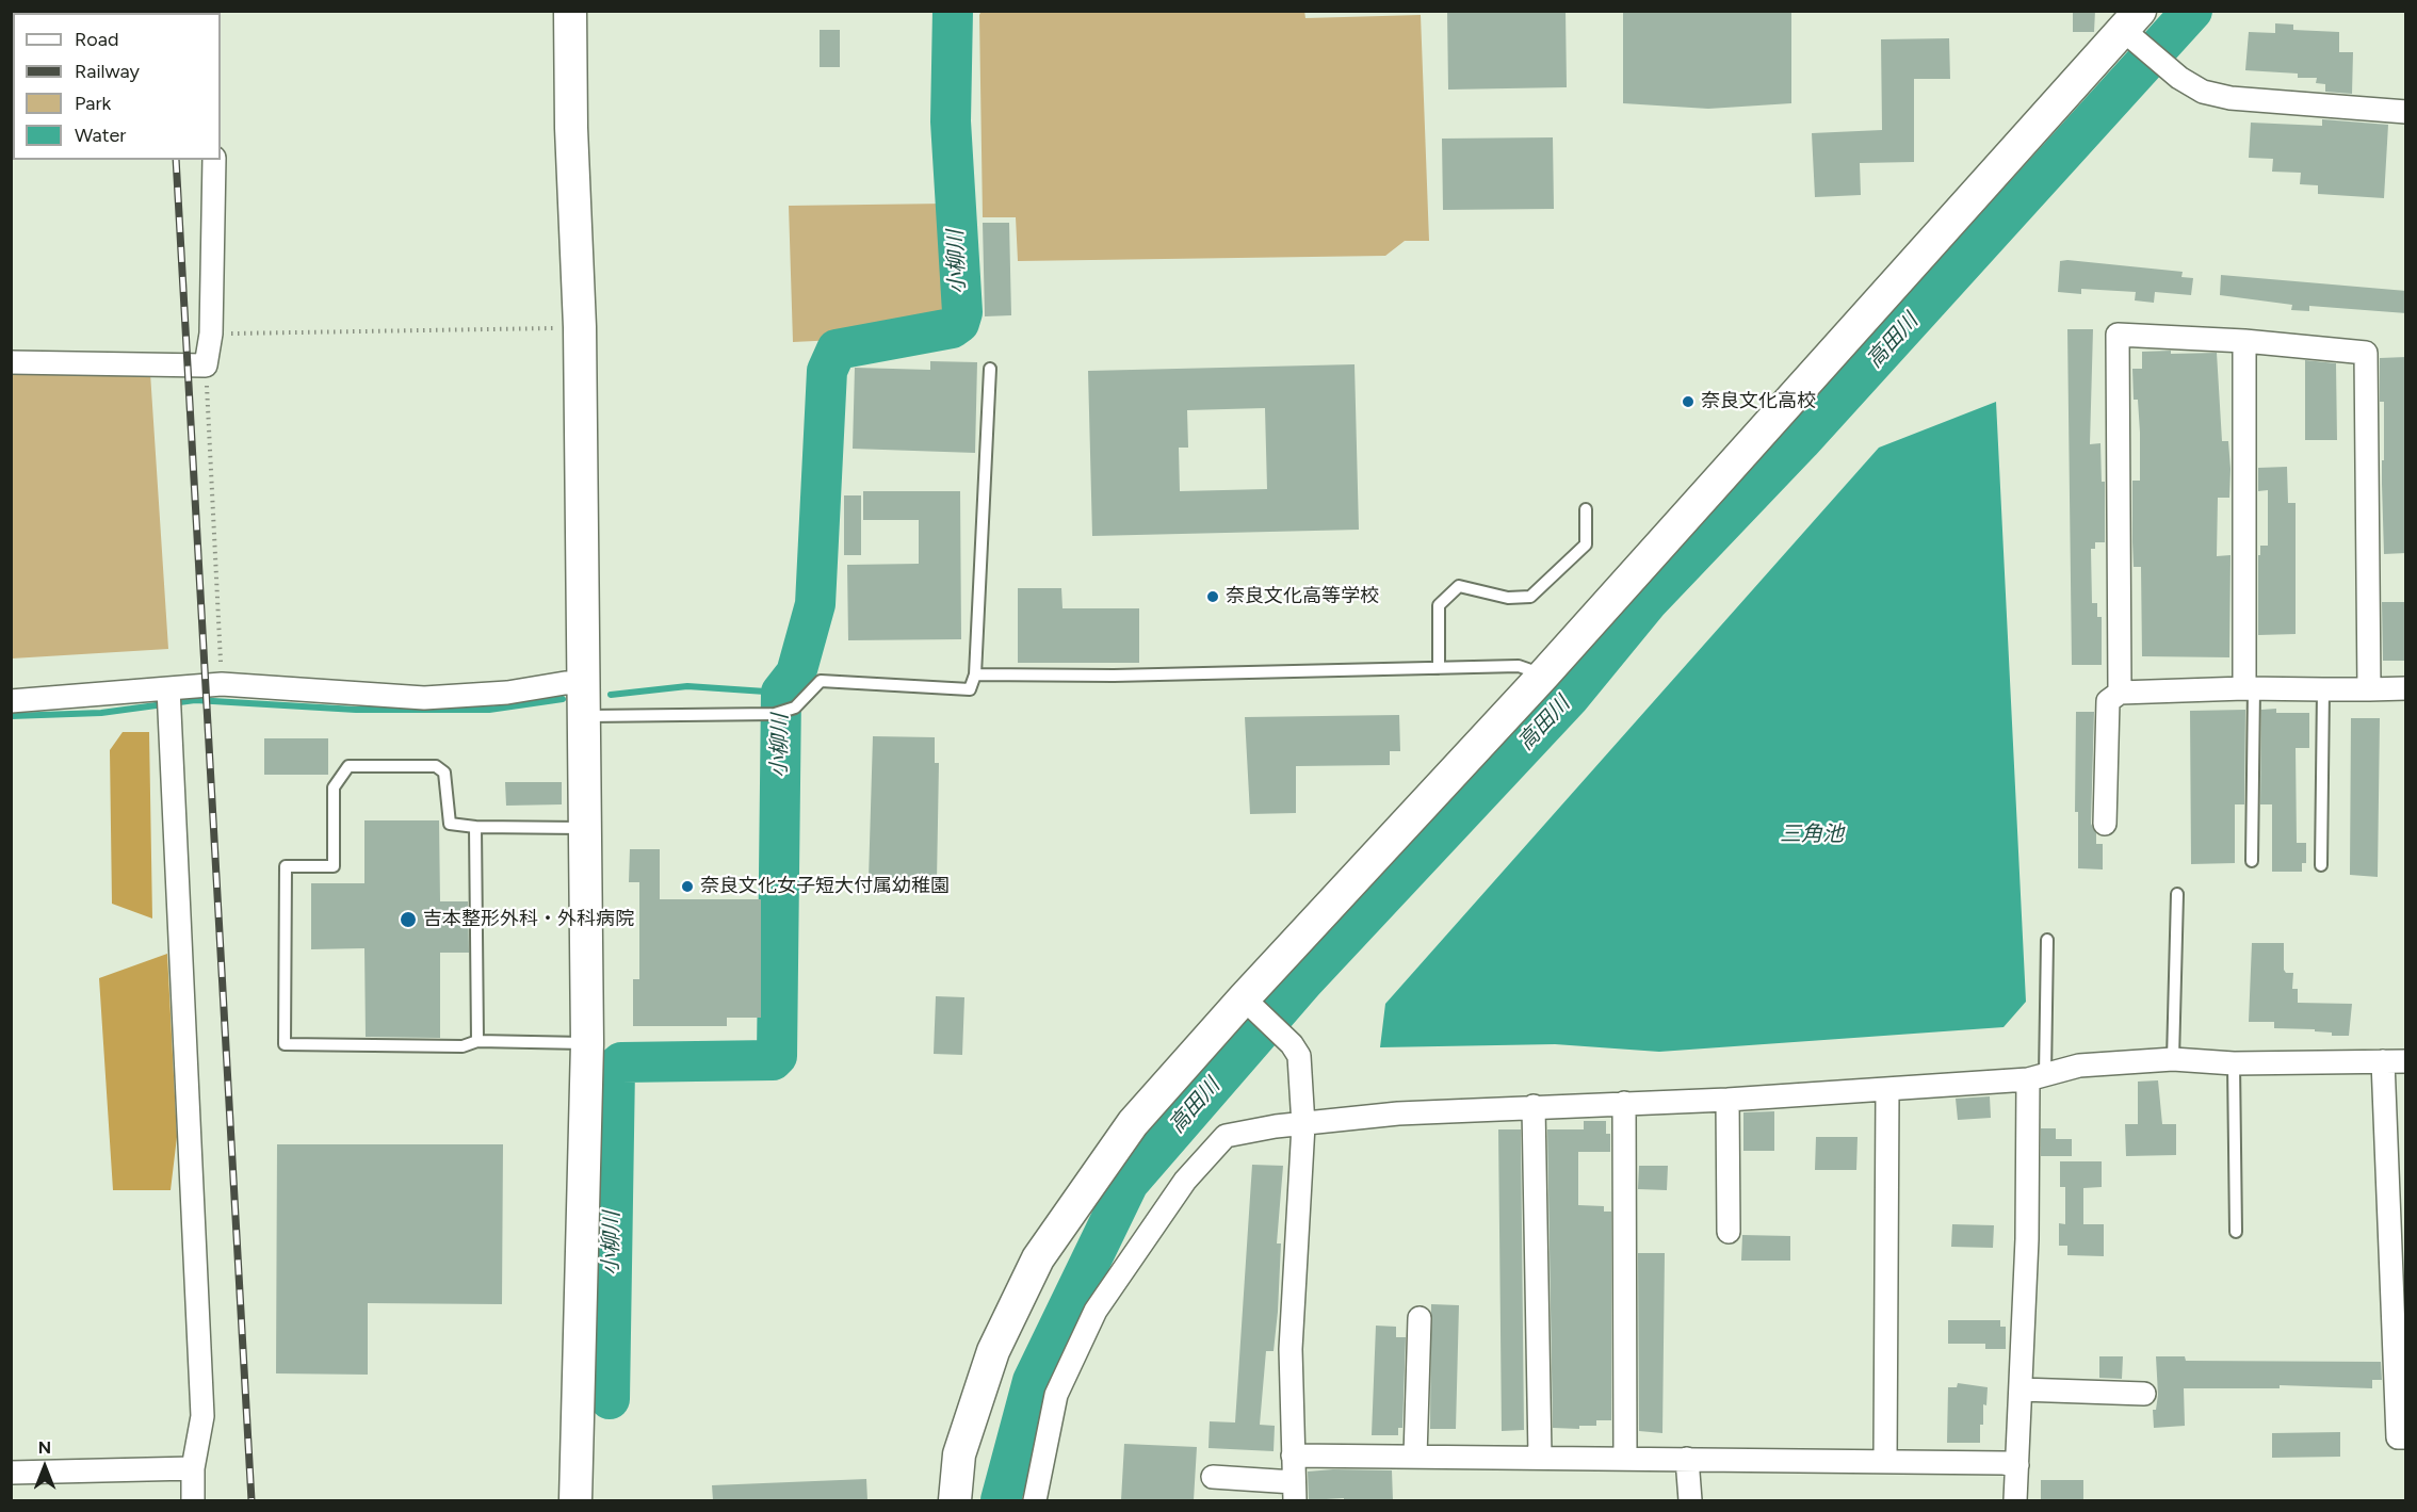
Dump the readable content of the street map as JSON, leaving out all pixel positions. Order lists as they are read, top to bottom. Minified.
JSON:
{"water":["小柳川","高田川","三角池"],"places":["奈良文化高校","奈良文化高等学校","奈良文化女子短大付属幼稚園","吉本整形外科・外科病院"],"legend":["Road","Railway","Park","Water"],"north":"top"}
